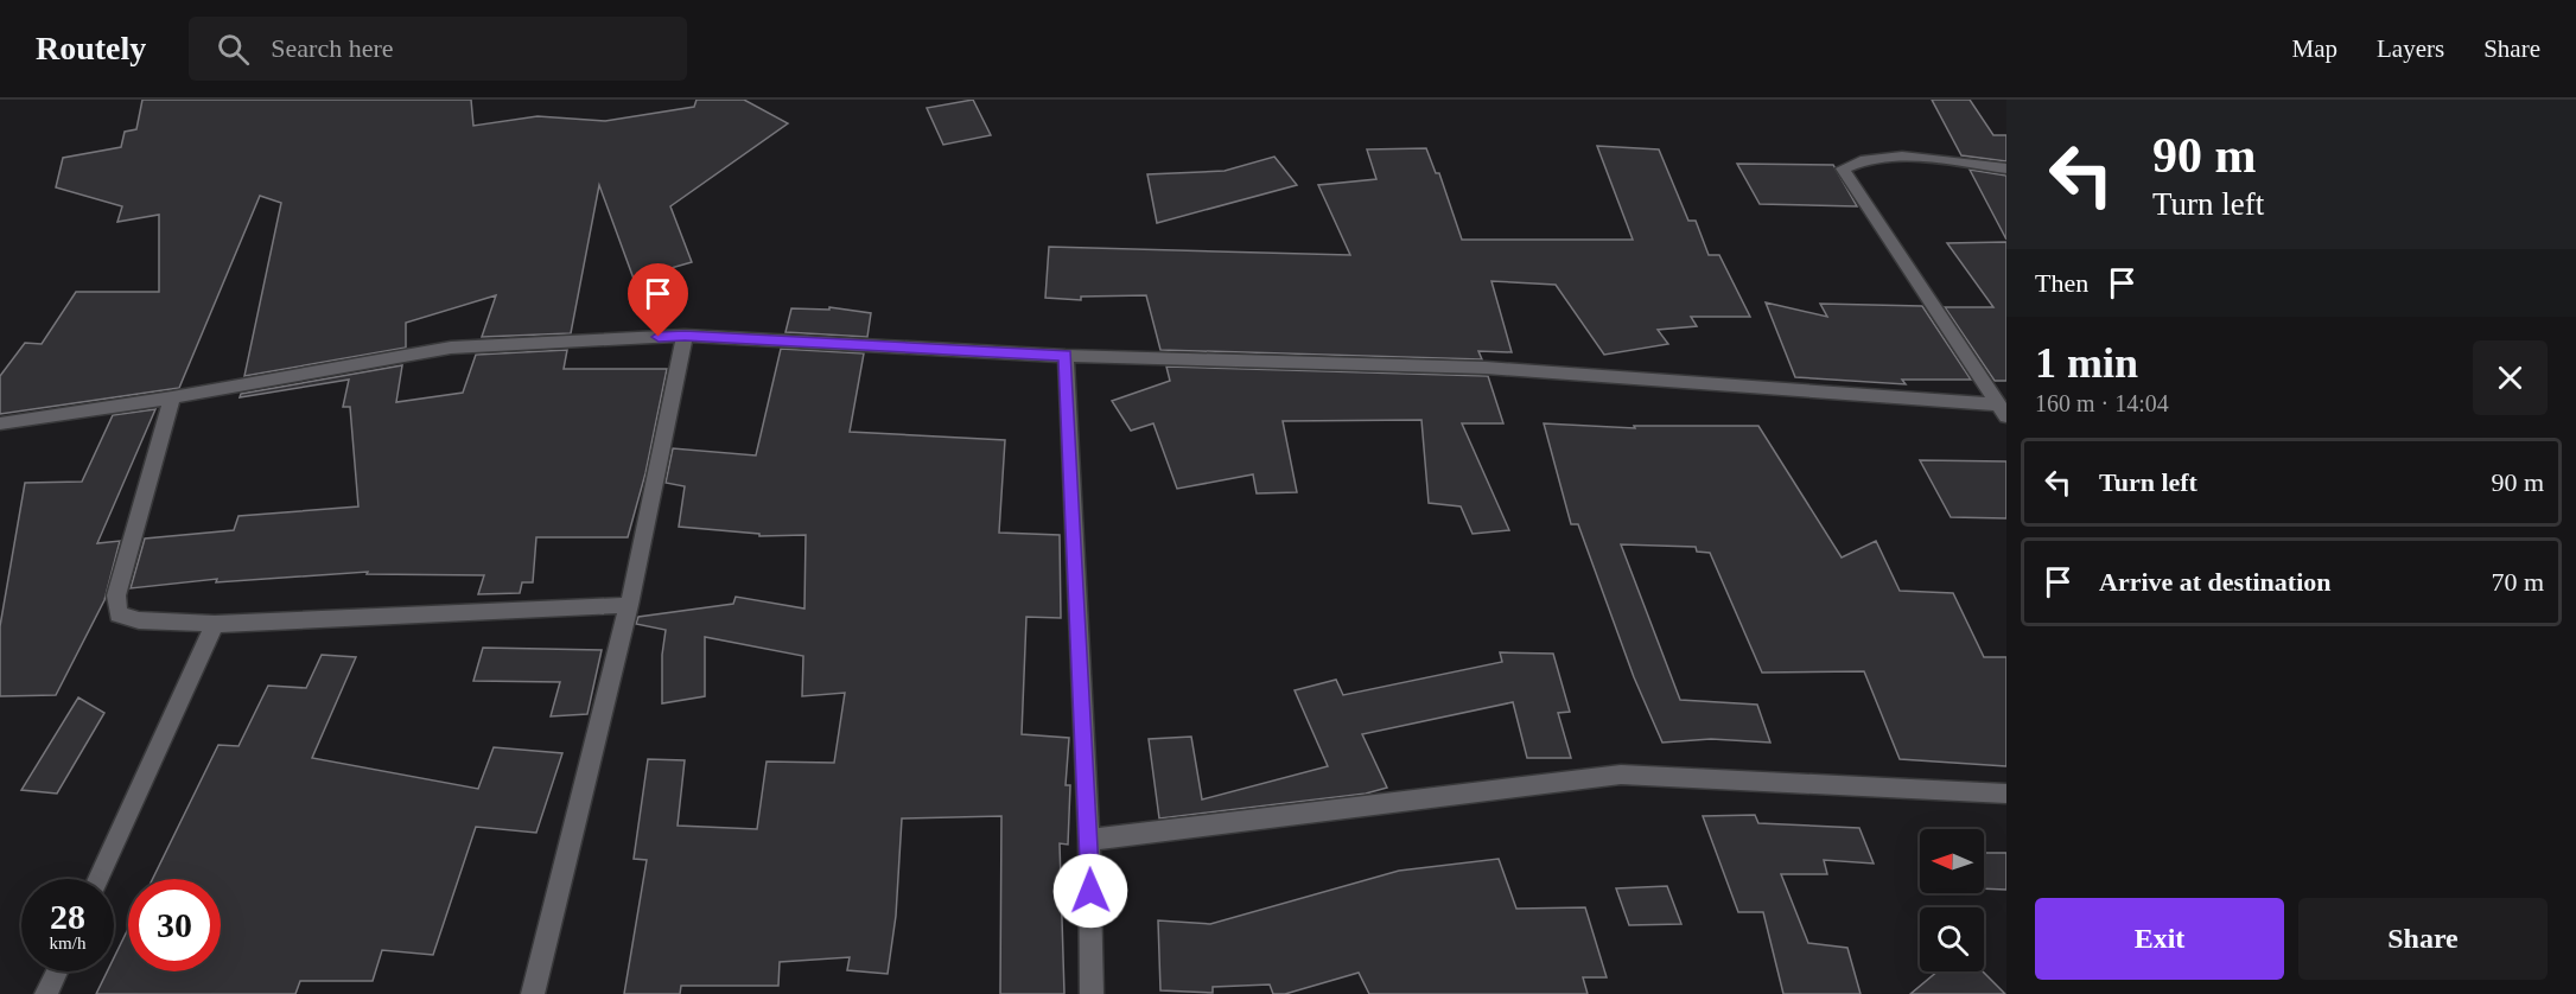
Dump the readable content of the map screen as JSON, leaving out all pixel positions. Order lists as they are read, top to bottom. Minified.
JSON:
{"north":"left","page":{"header":"Routely","search":"Search here","nav":["Map","Layers","Share"],"turn":["90 m","Turn left"],"then":"Then","heading":["1 min","160 m · 14:04"],"list":[{"name":"Turn left","value":"90 m"},{"name":"Arrive at destination","value":"70 m"}],"speed":"28 km/h","limit":"30","buttons":["Exit","Share"]}}
